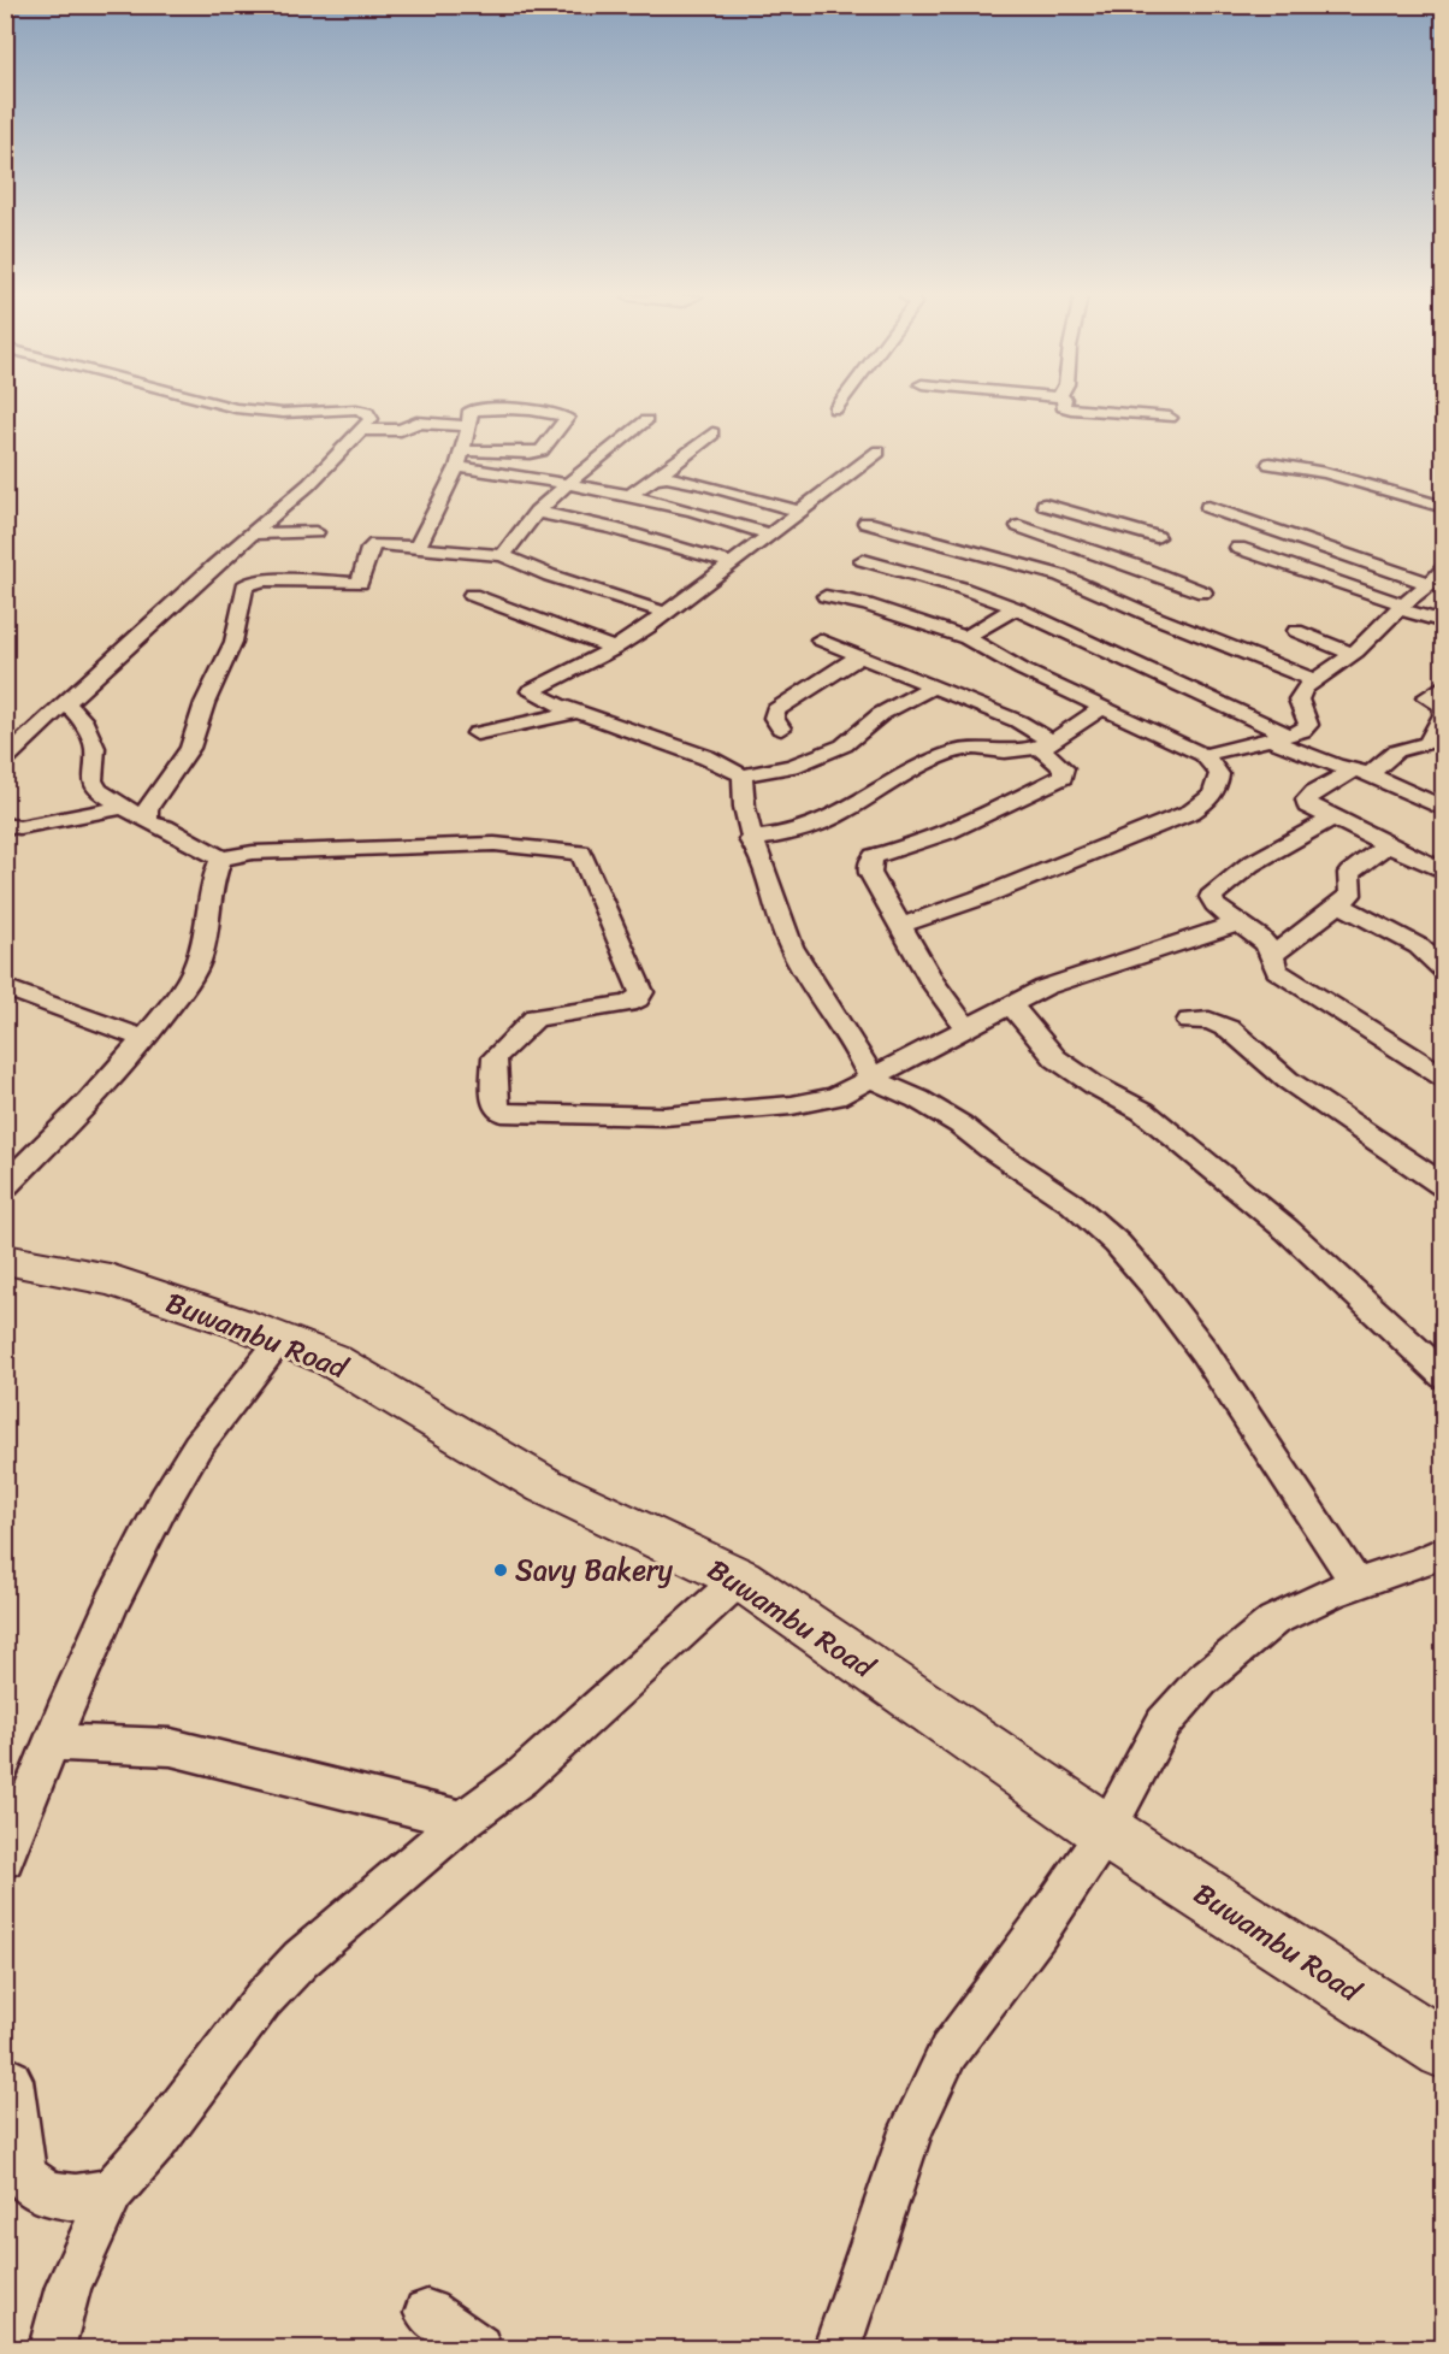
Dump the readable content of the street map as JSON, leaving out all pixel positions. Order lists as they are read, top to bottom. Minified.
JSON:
{"streets":{"street":["Buwambu Road"]},"places":["Savy Bakery"]}
